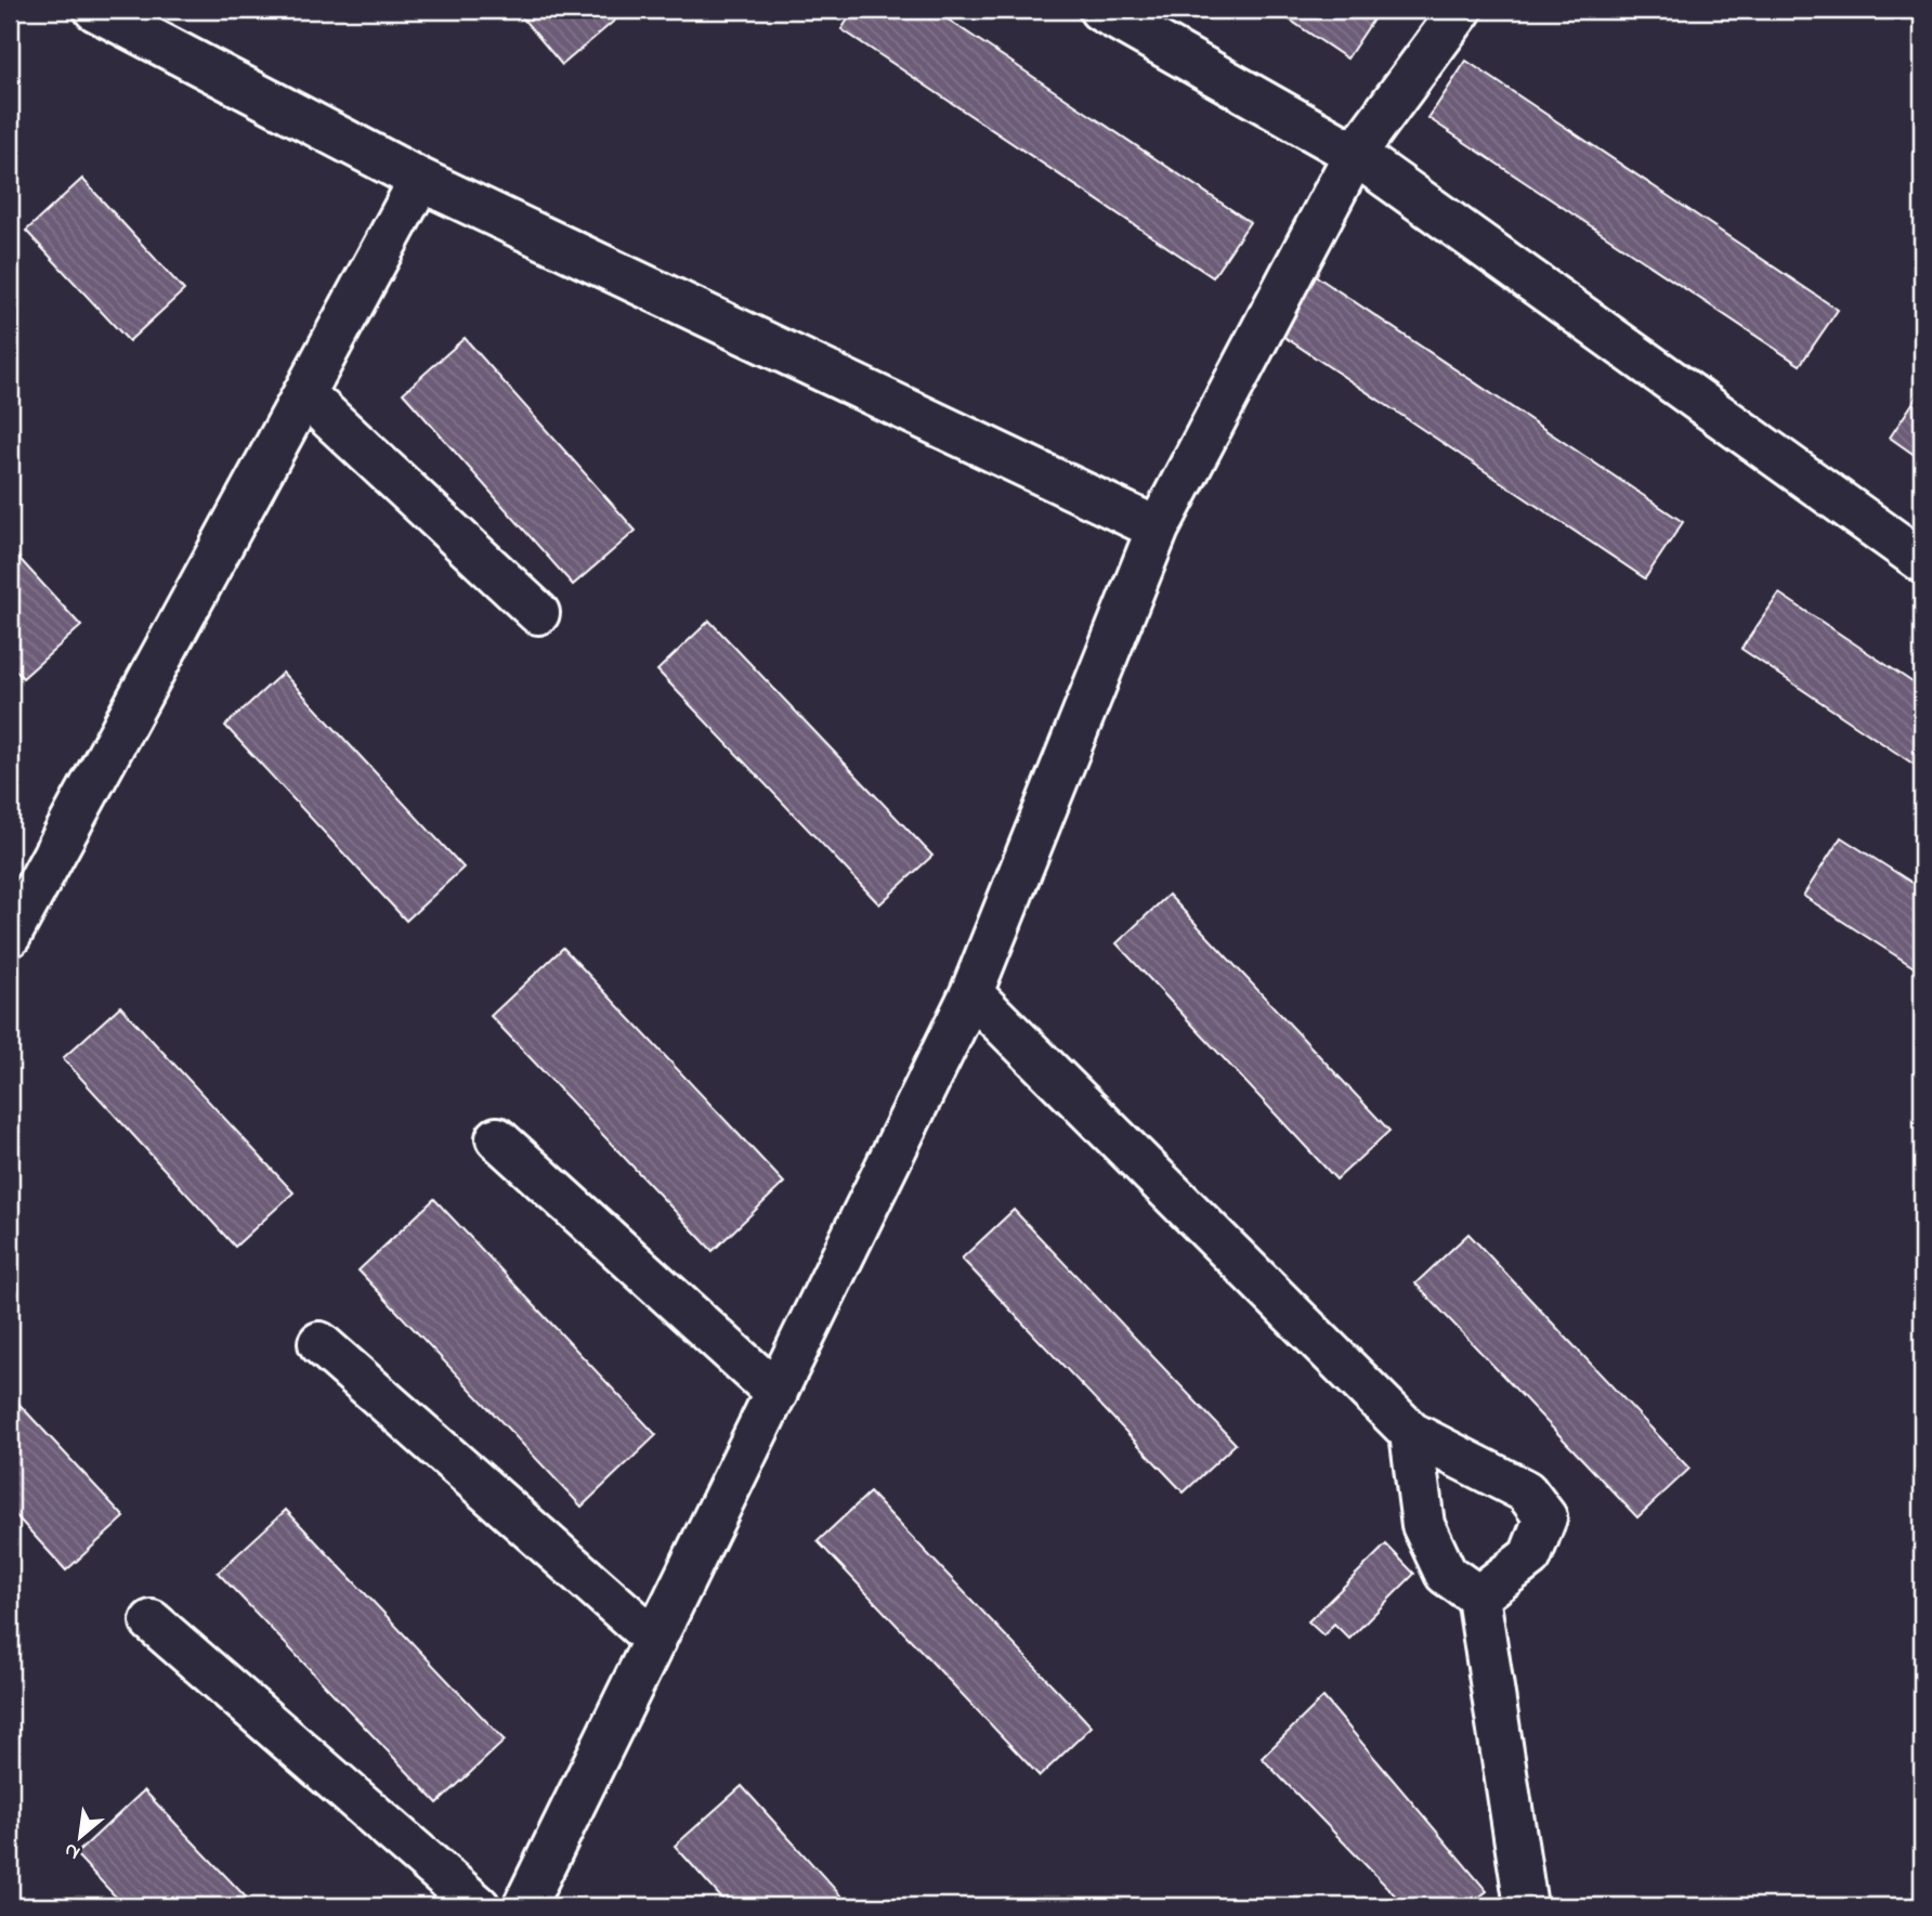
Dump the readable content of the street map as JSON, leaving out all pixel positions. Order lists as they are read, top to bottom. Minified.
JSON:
{"north":"bottom left"}
